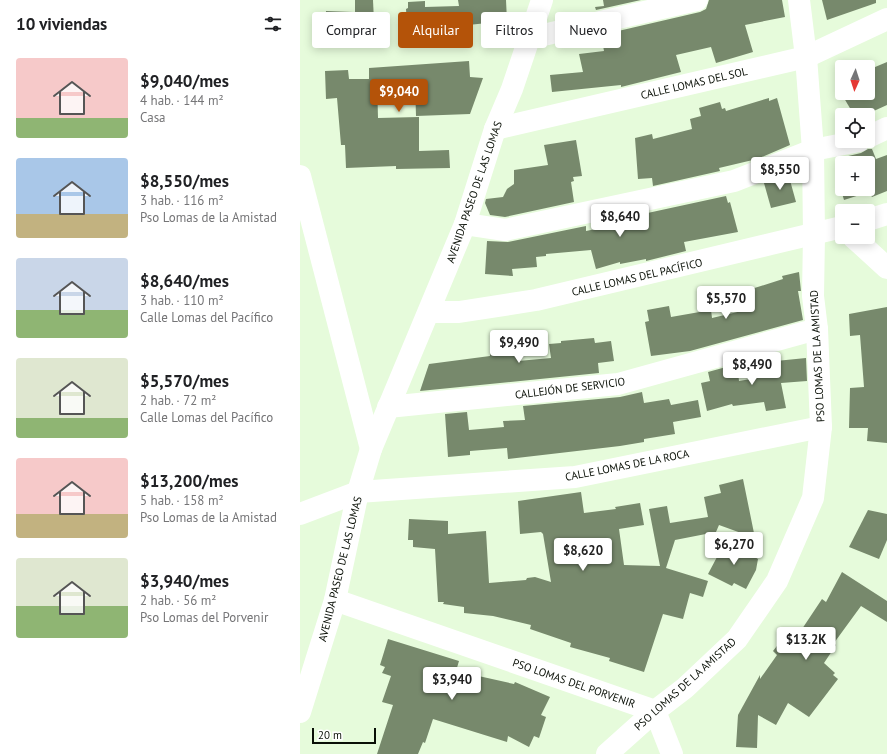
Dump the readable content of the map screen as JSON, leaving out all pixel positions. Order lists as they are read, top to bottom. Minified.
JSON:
{"streets":{"street":["CALLE LOMAS DEL SOL","AVENIDA PASEO DE LAS LOMAS","CALLE LOMAS DEL PACÍFICO","PSO LOMAS DE LA AMISTAD","CALLEJÓN DE SERVICIO","CALLE LOMAS DE LA ROCA","PSO LOMAS DEL PORVENIR"]},"crossings":[["CALLE LOMAS DEL SOL","AVENIDA PASEO DE LAS LOMAS"],["CALLE LOMAS DEL SOL","PSO LOMAS DE LA AMISTAD"],["AVENIDA PASEO DE LAS LOMAS","CALLE LOMAS DEL PACÍFICO"],["AVENIDA PASEO DE LAS LOMAS","CALLEJÓN DE SERVICIO"],["AVENIDA PASEO DE LAS LOMAS","CALLE LOMAS DE LA ROCA"],["AVENIDA PASEO DE LAS LOMAS","PSO LOMAS DEL PORVENIR"],["CALLE LOMAS DEL PACÍFICO","PSO LOMAS DE LA AMISTAD"],["PSO LOMAS DE LA AMISTAD","CALLEJÓN DE SERVICIO"],["PSO LOMAS DE LA AMISTAD","CALLE LOMAS DE LA ROCA"],["PSO LOMAS DE LA AMISTAD","PSO LOMAS DEL PORVENIR"]],"scale_bar":"20 m","north":"bottom","page":{"heading":"10 viviendas","chip":["Comprar","Alquilar","Filtros","Nuevo"],"list":[{"name":"$9,040/mes","note":"4 hab. · 144 m² · Casa"},{"name":"$8,550/mes","note":"3 hab. · 116 m² · Pso Lomas de la Amistad"},{"name":"$8,640/mes","note":"3 hab. · 110 m² · Calle Lomas del Pacífico"},{"name":"$5,570/mes","note":"2 hab. · 72 m² · Calle Lomas del Pacífico"},{"name":"$13,200/mes","note":"5 hab. · 158 m² · Pso Lomas de la Amistad"},{"name":"$3,940/mes","note":"2 hab. · 56 m² · Pso Lomas del Porvenir"}],"map_buttons":["+","−"],"price":["$9,040","$8,550","$8,640","$5,570","$9,490","$8,490","$6,270","$8,620","$13.2K","$3,940"],"scale":"20 m"}}
